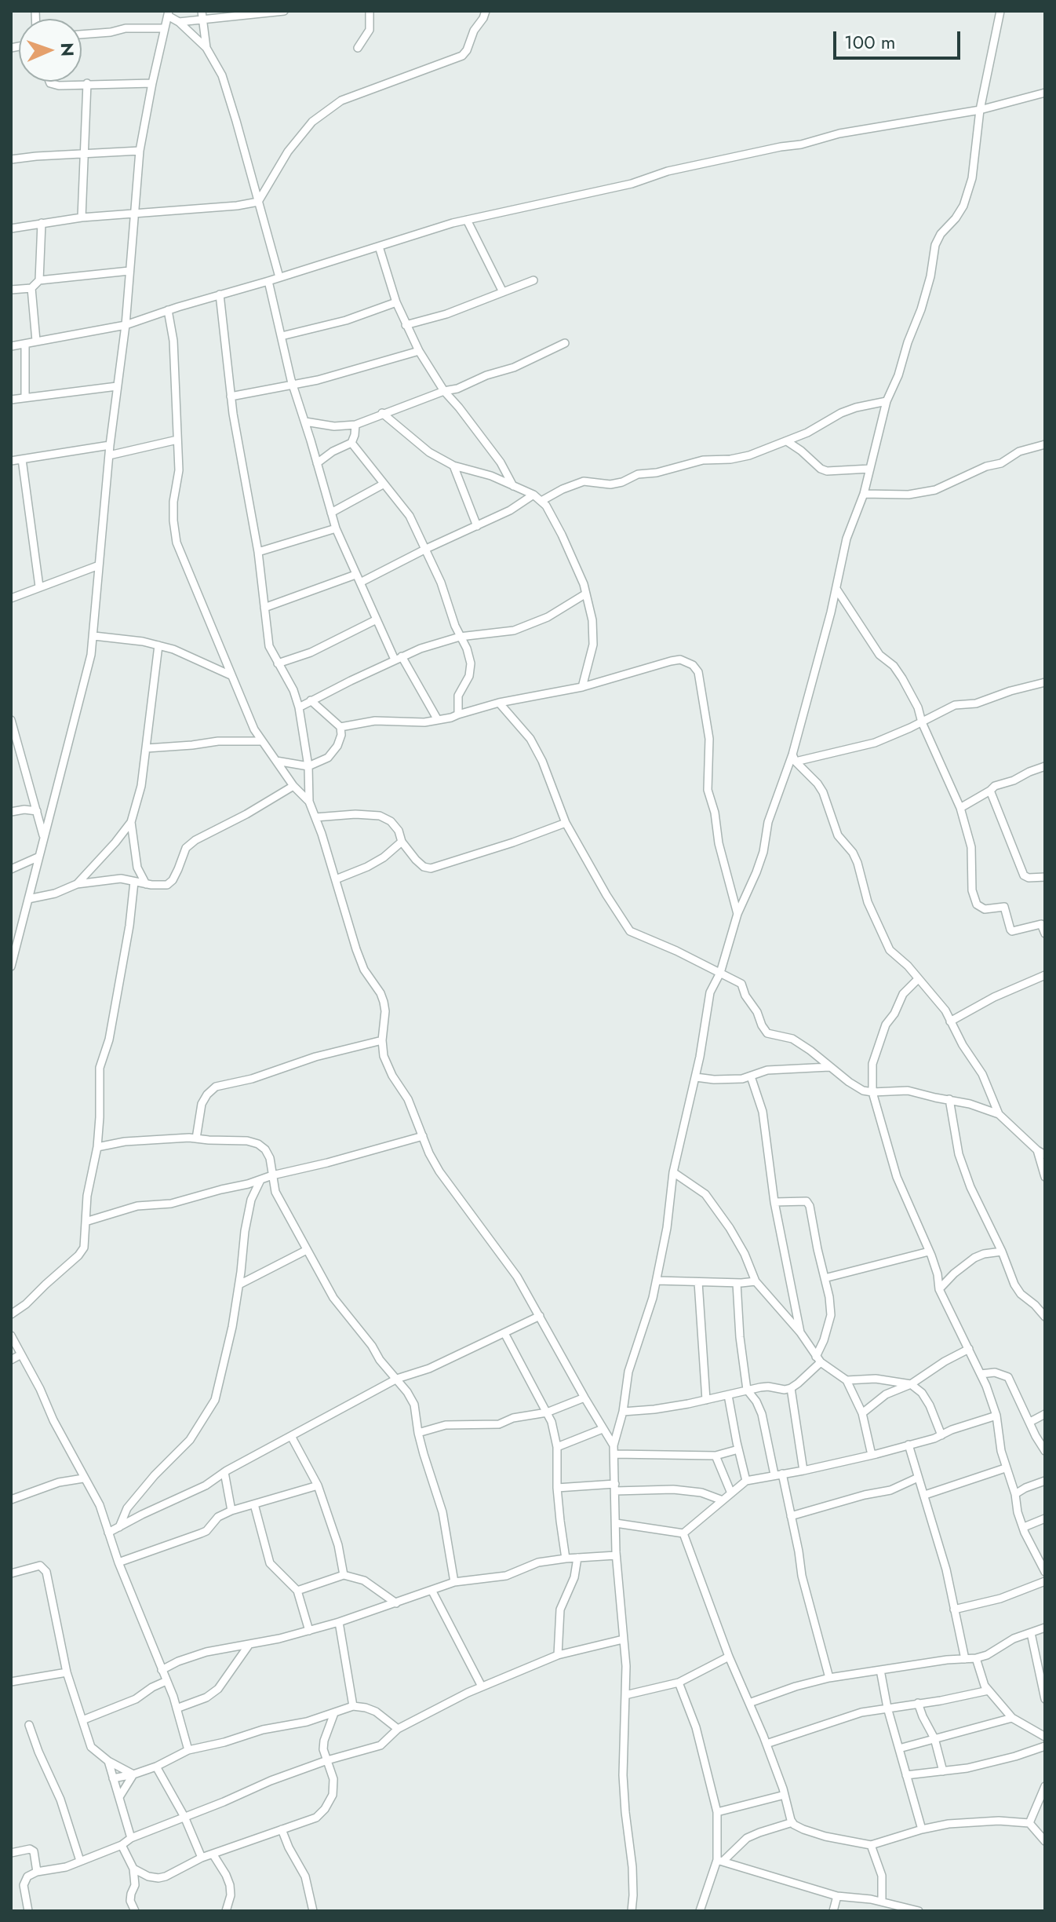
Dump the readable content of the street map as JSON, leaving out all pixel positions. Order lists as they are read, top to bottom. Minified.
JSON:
{"scale_bar":"100 m","north":"right"}
